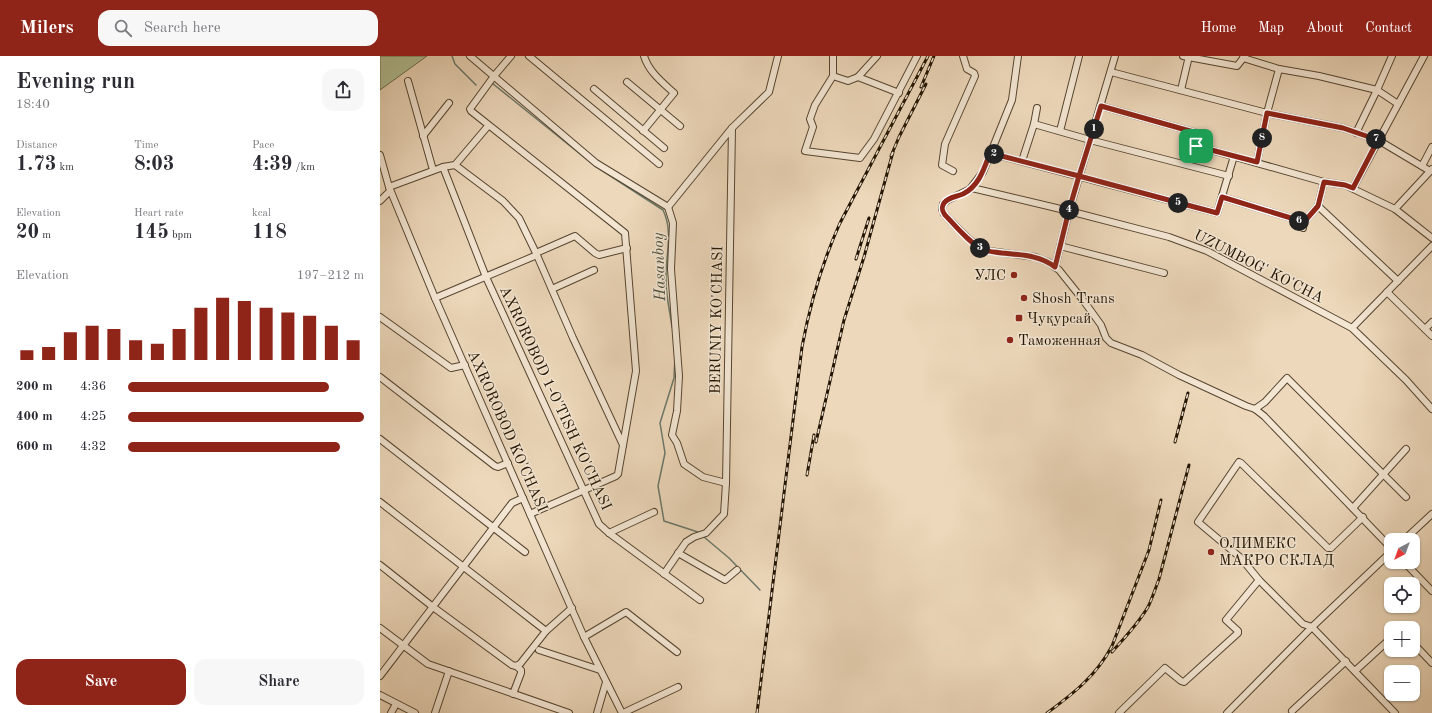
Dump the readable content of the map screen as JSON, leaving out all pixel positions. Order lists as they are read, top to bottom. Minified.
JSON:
{"streets":{"street":["UZUMBOG' KO'CHA","BERUNIY KO'CHASI","AXROROBOD 1-O'TISH KO'CHASI","AXROROBOD KO'CHASI"]},"crossings":[["BERUNIY KO'CHASI","AXROROBOD 1-O'TISH KO'CHASI"]],"water":["Hasanboy"],"places":{"other":["УЛС","Shosh Trans","Таможенная","ОЛИМЕКС МАКРО СКЛАД"],"transit":["Чуқурсай"]},"north":"bottom left","page":{"header":"Milers","search":"Search here","nav":["Home","Map","About","Contact"],"heading":["Evening run","18:40"],"pins":["1","8","7","2","5","4","6","3"],"stats":[["Distance","1.73 km"],["Time","8:03"],["Pace","4:39 /km"],["Elevation","20 m"],["Heart rate","145 bpm"],["kcal","118"]],"chart":["Elevation","197–212 m"],"list":[{"name":"200 m","note":"4:36"},{"name":"400 m","note":"4:25"},{"name":"600 m","note":"4:32"}],"map_buttons":["+","−"],"buttons":["Save","Share"]}}
